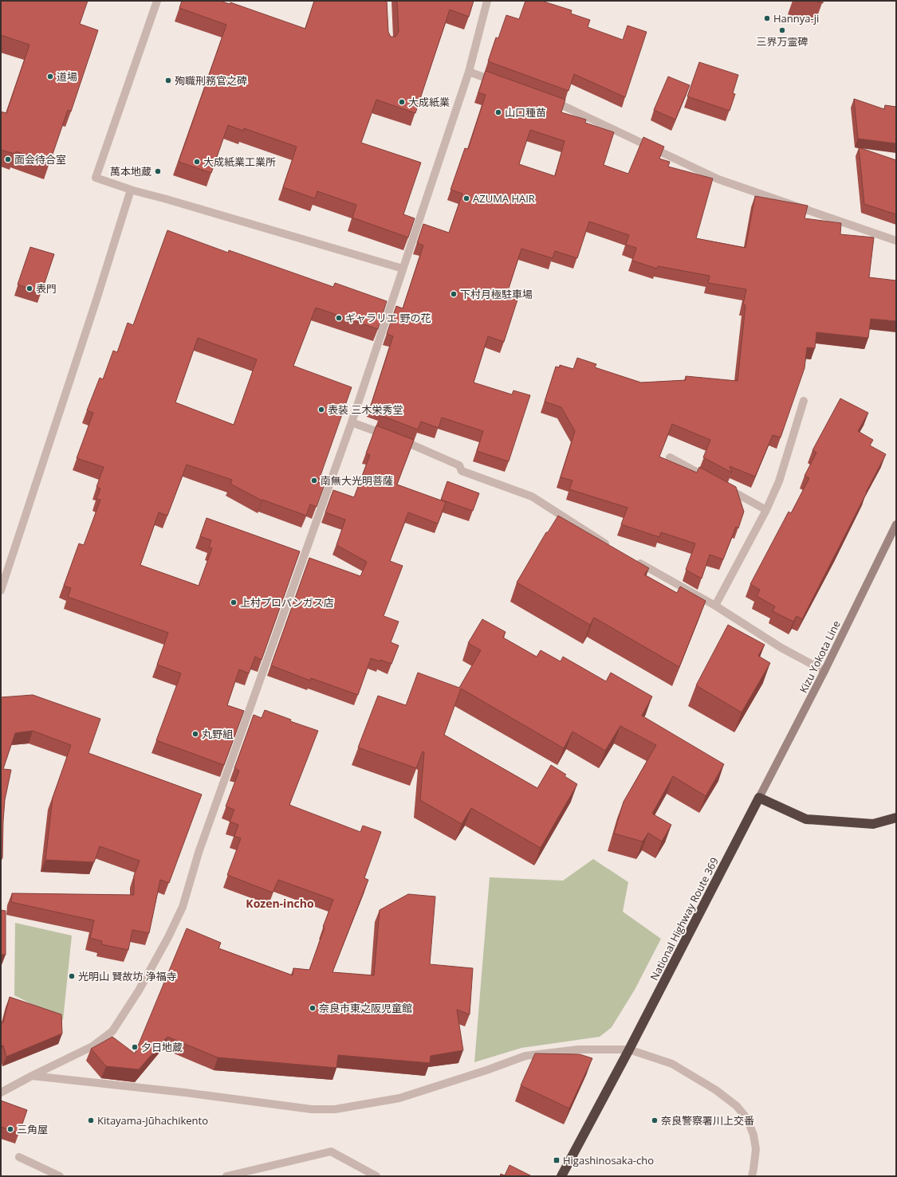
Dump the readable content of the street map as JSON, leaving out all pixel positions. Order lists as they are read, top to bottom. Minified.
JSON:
{"streets":{"highway":["National Highway Route 369"],"main road":["Kizu Yokota Line"]},"crossings":[["Kizu Yokota Line","National Highway Route 369"]],"districts":["Kozen-incho"],"places":{"other":["Hannya-ji","三界万霊碑","道場","殉職刑務官之碑","大成紙業","山口種苗","面会待合室","大成紙業工業所","萬本地蔵","AZUMA HAIR","表門","下村月極駐車場","ギャラリエ 野の花","表装 三木栄秀堂","南無大光明菩薩","上村プロパンガス店","丸野組","光明山 賢故坊 浄福寺","奈良市東之阪児童館","夕日地蔵","Kitayama-Jūhachikento","奈良警察署川上交番","三角屋"],"transit":["Higashinosaka-cho"]}}
